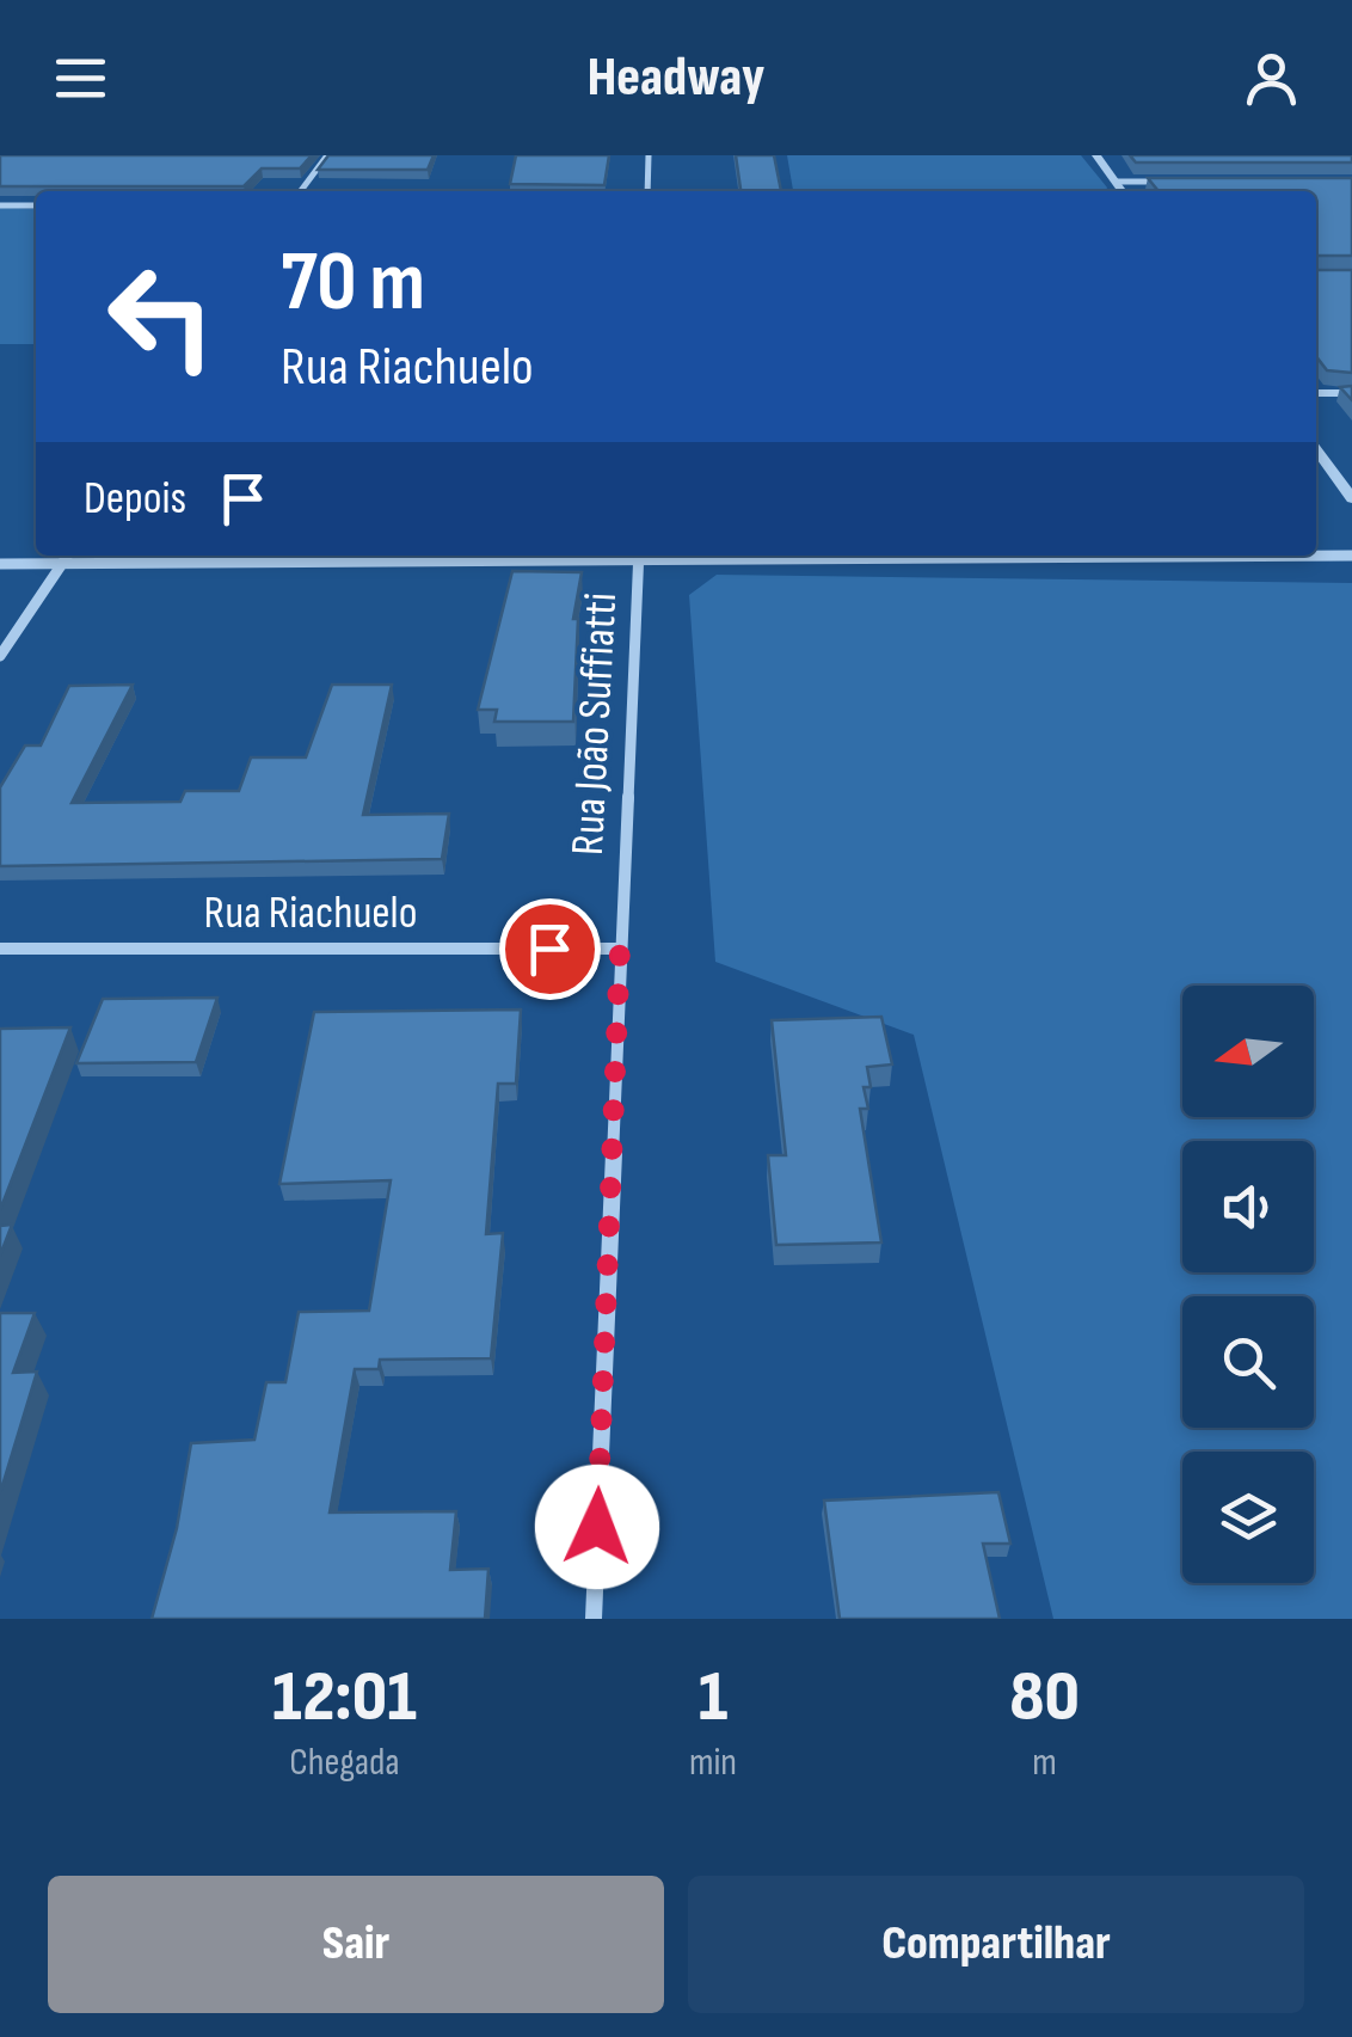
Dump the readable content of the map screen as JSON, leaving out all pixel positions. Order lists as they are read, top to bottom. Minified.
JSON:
{"streets":{"street":["Rua João Suffiatti","Rua Riachuelo"]},"crossings":[["Rua João Suffiatti","Rua Riachuelo"]],"north":"left","page":{"header":"Headway","turn":["70 m","Rua Riachuelo"],"then":"Depois","eta":["12:01","Chegada","1","min","80","m"],"buttons":["Sair","Compartilhar"]}}
